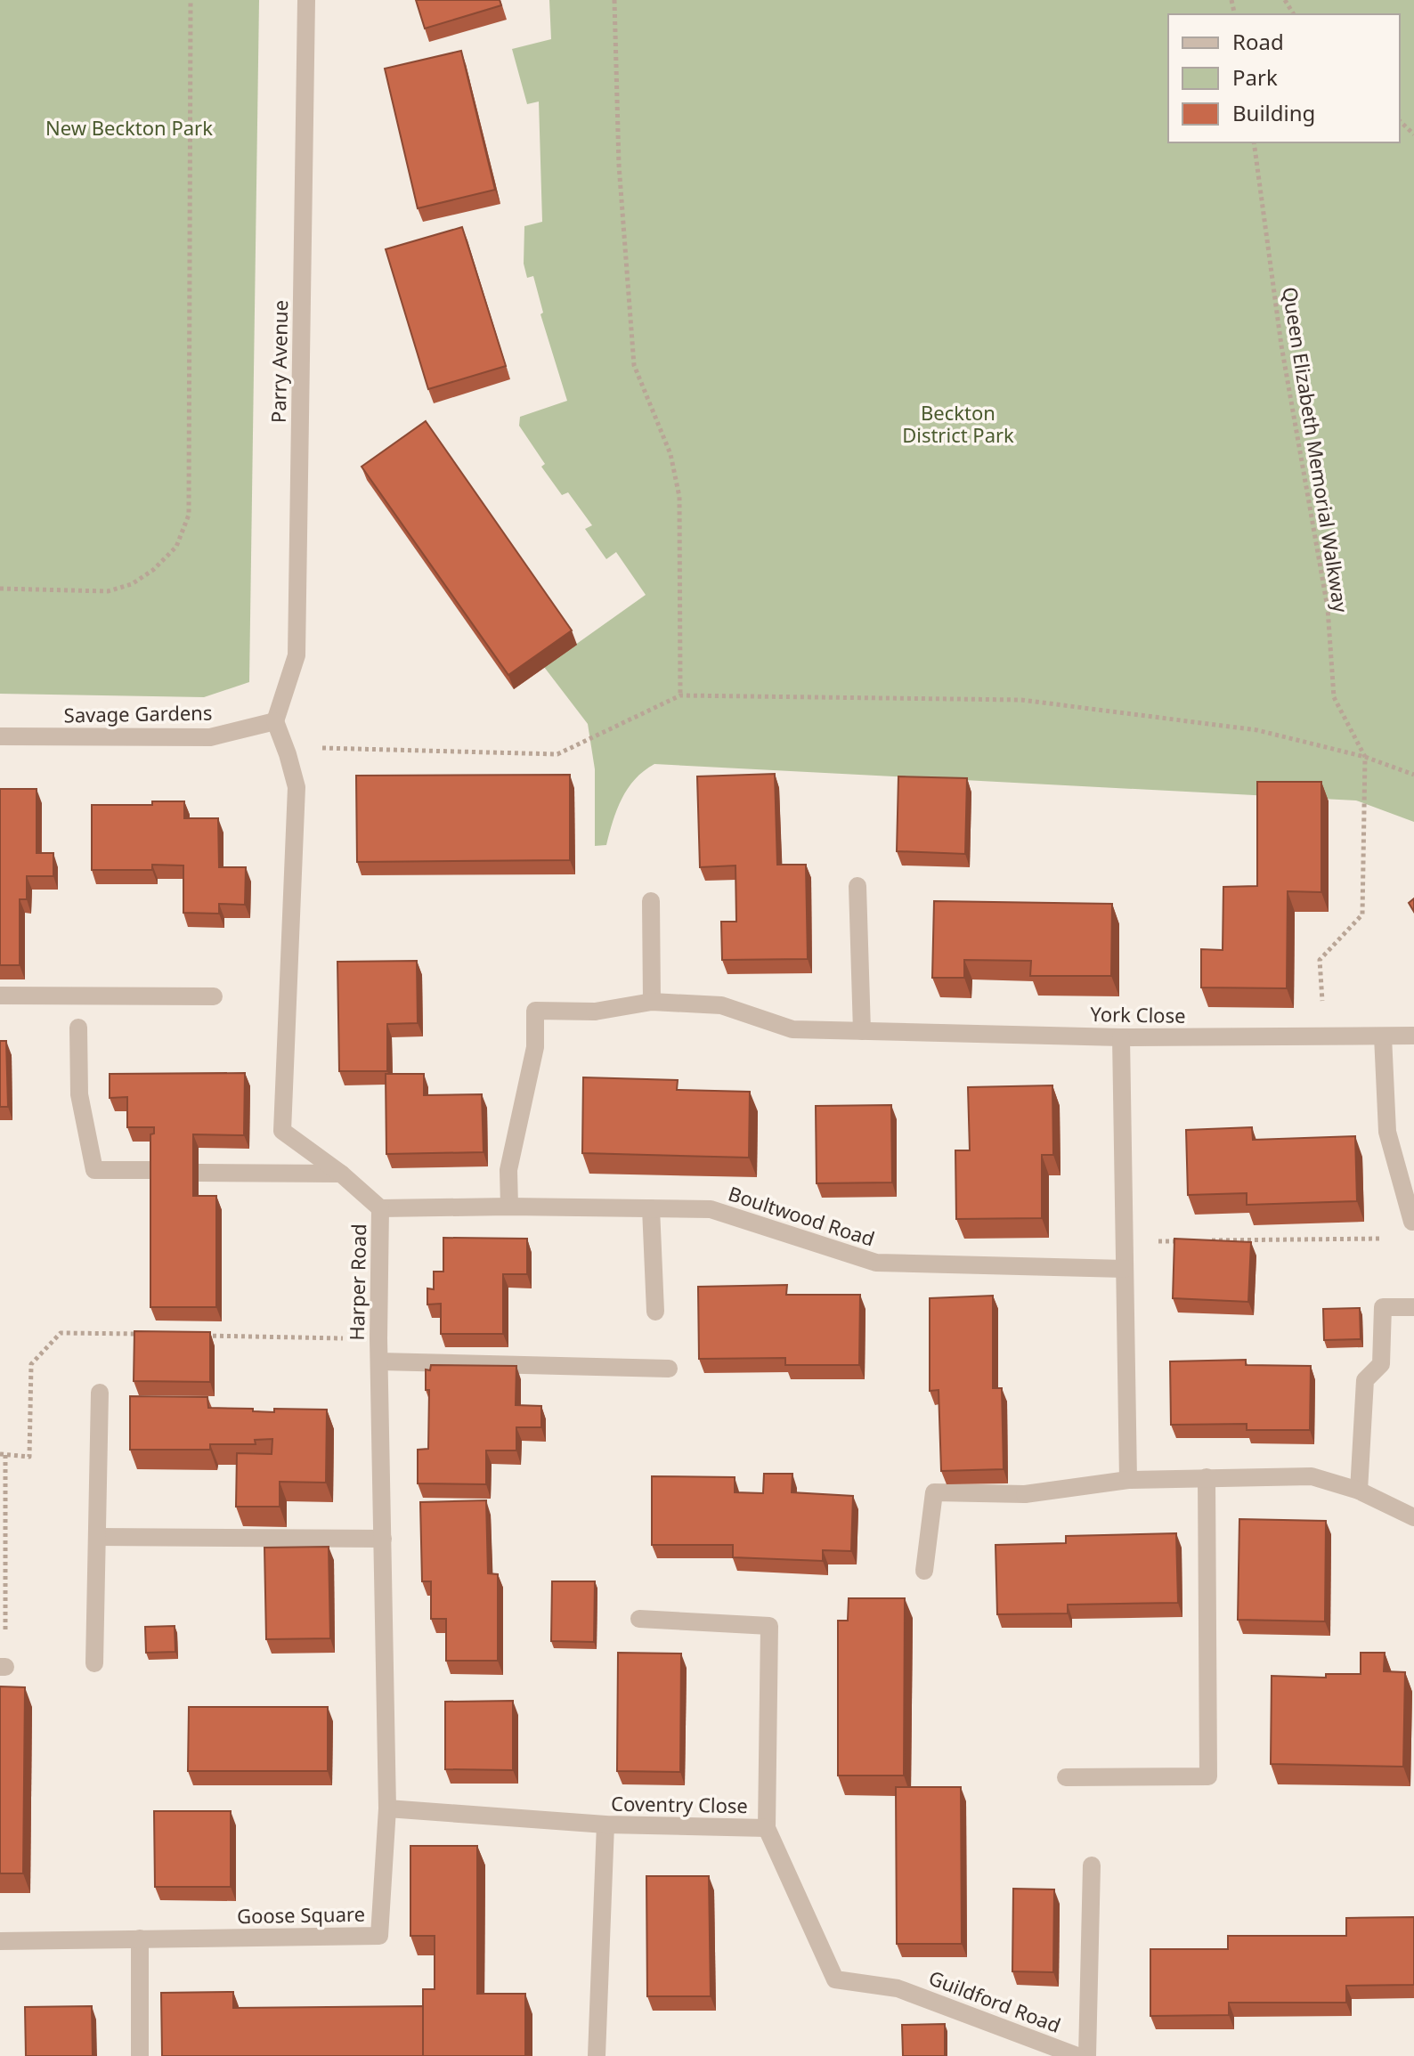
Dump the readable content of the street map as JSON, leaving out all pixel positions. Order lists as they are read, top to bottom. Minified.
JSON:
{"streets":{"street":["Parry Avenue","Savage Gardens","York Close","Boultwood Road","Harper Road","Coventry Close","Goose Square","Guildford Road"],"path":["Queen Elizabeth Memorial Walkway"]},"crossings":[["Parry Avenue","Savage Gardens"],["Parry Avenue","Harper Road"],["Savage Gardens","Harper Road"],["York Close","Boultwood Road"],["Boultwood Road","Harper Road"],["Harper Road","Coventry Close"],["Harper Road","Goose Square"],["Coventry Close","Goose Square"],["Coventry Close","Guildford Road"]],"parks":["New Beckton Park","Beckton District Park"],"legend":["Road","Park","Building"]}
